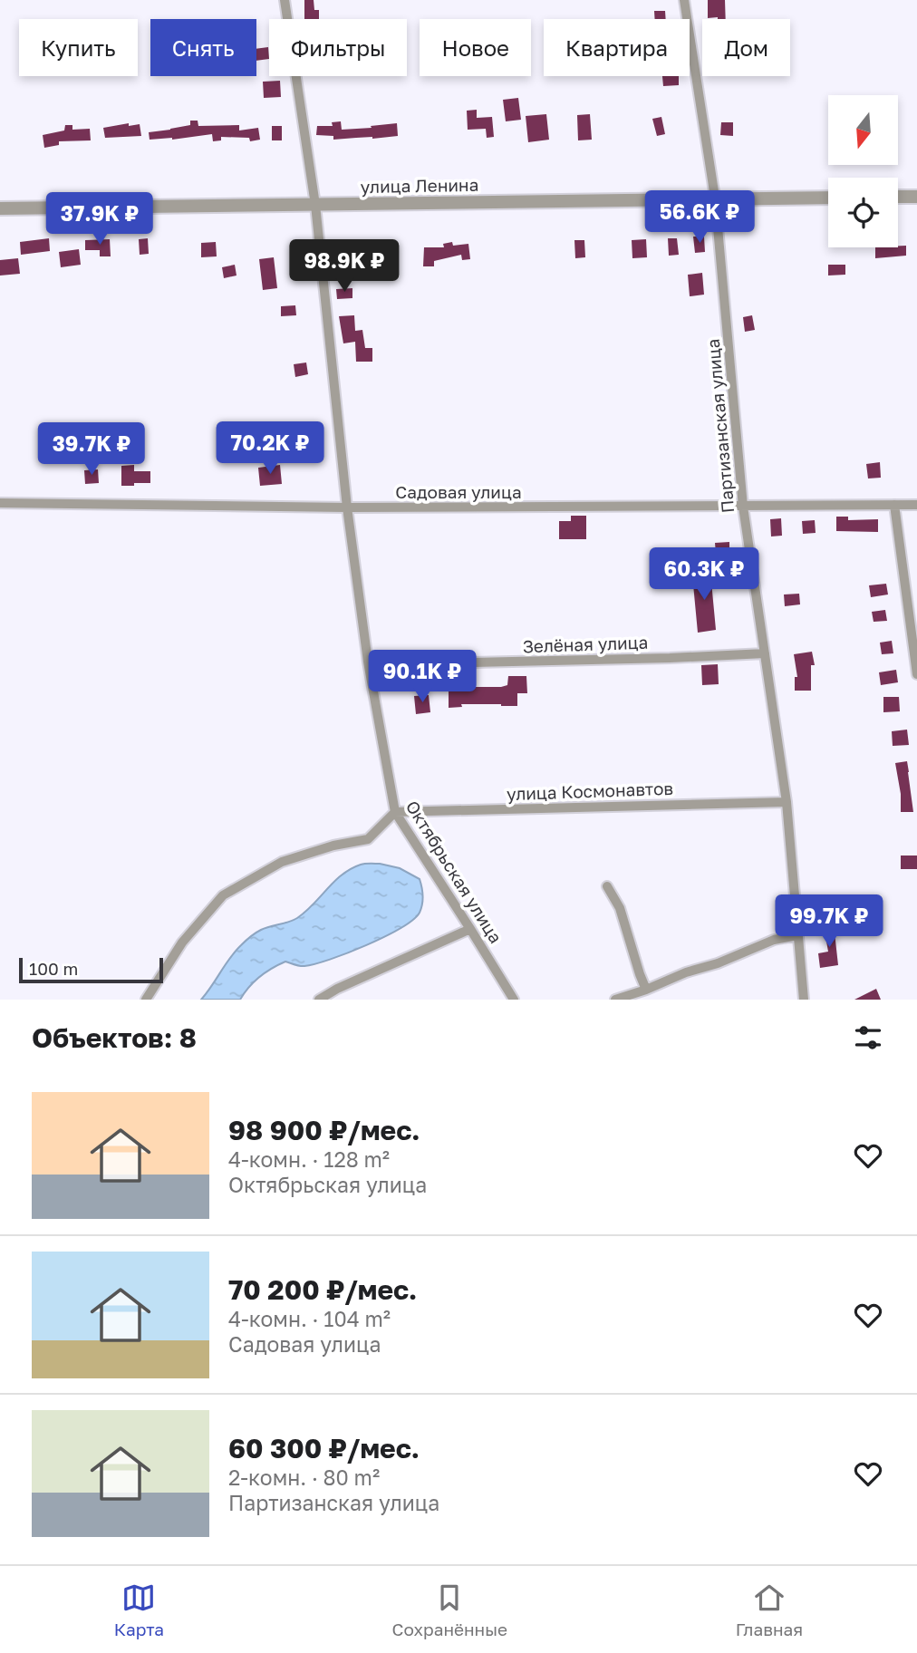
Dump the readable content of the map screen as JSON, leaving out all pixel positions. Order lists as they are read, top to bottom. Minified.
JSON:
{"streets":{"street":["улица Ленина","Партизанская улица","Садовая улица","Зелёная улица","улица Космонавтов","Октябрьская улица"]},"crossings":[["улица Ленина","Партизанская улица"],["улица Ленина","Октябрьская улица"],["Партизанская улица","Садовая улица"],["Партизанская улица","Зелёная улица"],["Партизанская улица","улица Космонавтов"],["Садовая улица","Октябрьская улица"],["Зелёная улица","Октябрьская улица"],["улица Космонавтов","Октябрьская улица"]],"scale_bar":"100 m","north":"bottom","page":{"chip":["Купить","Снять","Фильтры","Новое","Квартира","Дом"],"price":["56.6K ₽","37.9K ₽","98.9K ₽","70.2K ₽","39.7K ₽","60.3K ₽","90.1K ₽","99.7K ₽"],"scale":"100 m","heading":"Объектов: 8","list":[{"name":"98 900 ₽/мес.","note":"4-комн. · 128 m² · Октябрьская улица"},{"name":"70 200 ₽/мес.","note":"4-комн. · 104 m² · Садовая улица"},{"name":"60 300 ₽/мес.","note":"2-комн. · 80 m² · Партизанская улица"}],"tabs":["Карта","Сохранённые","Главная"]}}
